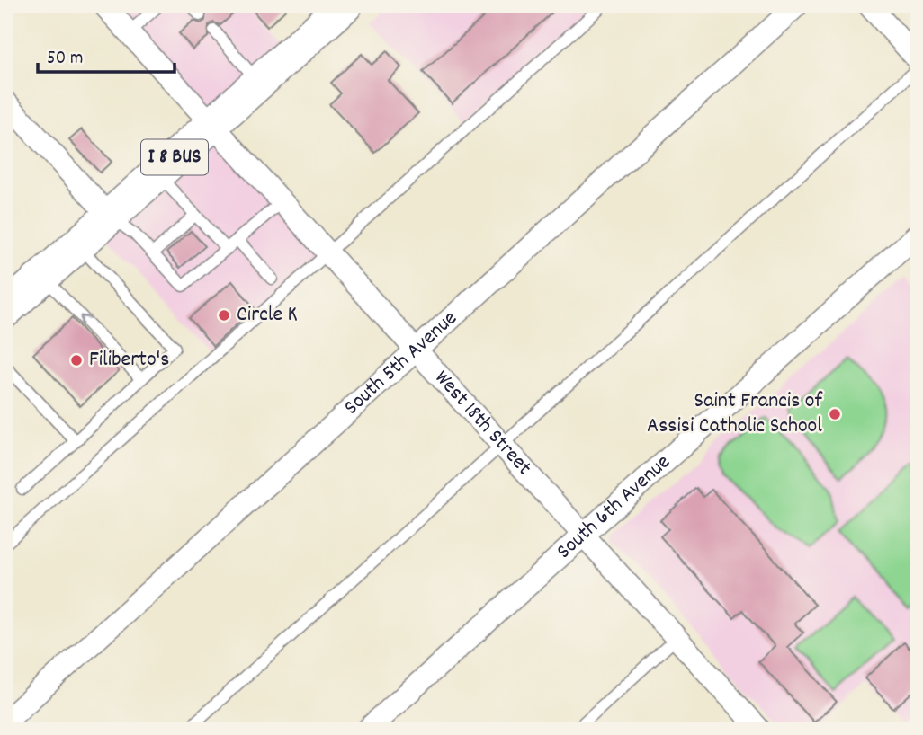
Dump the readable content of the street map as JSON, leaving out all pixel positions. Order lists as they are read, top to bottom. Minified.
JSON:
{"streets":{"main road":["I 8 BUS"],"street":["South 5th Avenue","West 18th Street","South 6th Avenue"]},"crossings":[["I 8 BUS","West 18th Street"],["South 5th Avenue","West 18th Street"],["West 18th Street","South 6th Avenue"]],"places":["Circle K","Filiberto's","Saint Francis of Assisi Catholic School"],"scale_bar":"50 m"}
